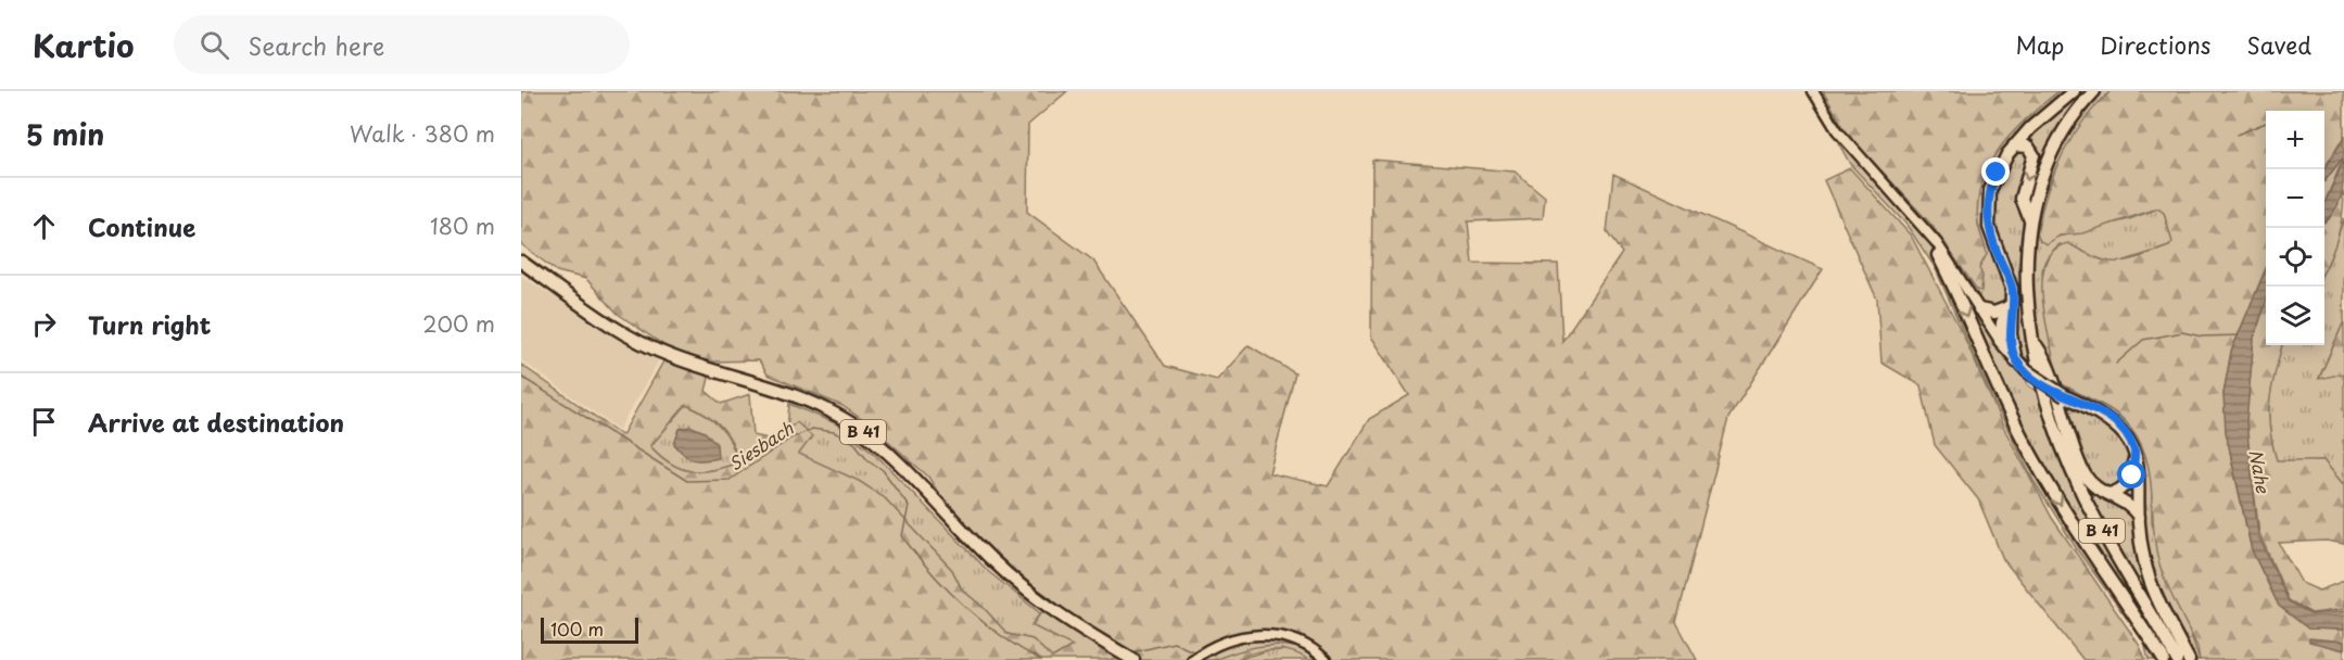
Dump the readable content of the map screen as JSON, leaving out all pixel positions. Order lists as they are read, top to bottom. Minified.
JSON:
{"streets":{"main road":["B 41"]},"water":["Siesbach","Nahe"],"scale_bar":"100 m","page":{"header":"Kartio","search":"Search here","nav":["Map","Directions","Saved"],"heading":["5 min","Walk · 380 m"],"map_buttons":["+","−"],"list":[["Continue","180 m"],["Turn right","200 m"],"Arrive at destination"],"scale":"100 m"}}
